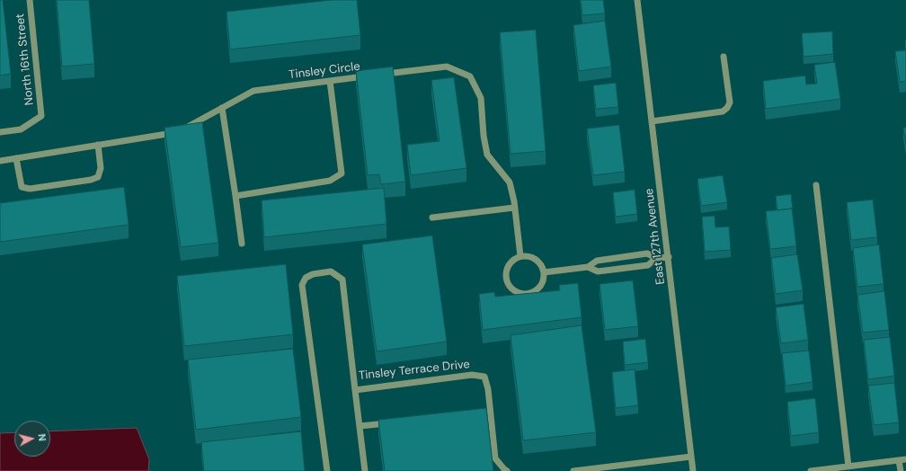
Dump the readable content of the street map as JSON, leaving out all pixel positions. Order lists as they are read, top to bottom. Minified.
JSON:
{"streets":{"street":["North 16th Street","Tinsley Circle","East 127th Avenue","Tinsley Terrace Drive"]},"north":"right"}
